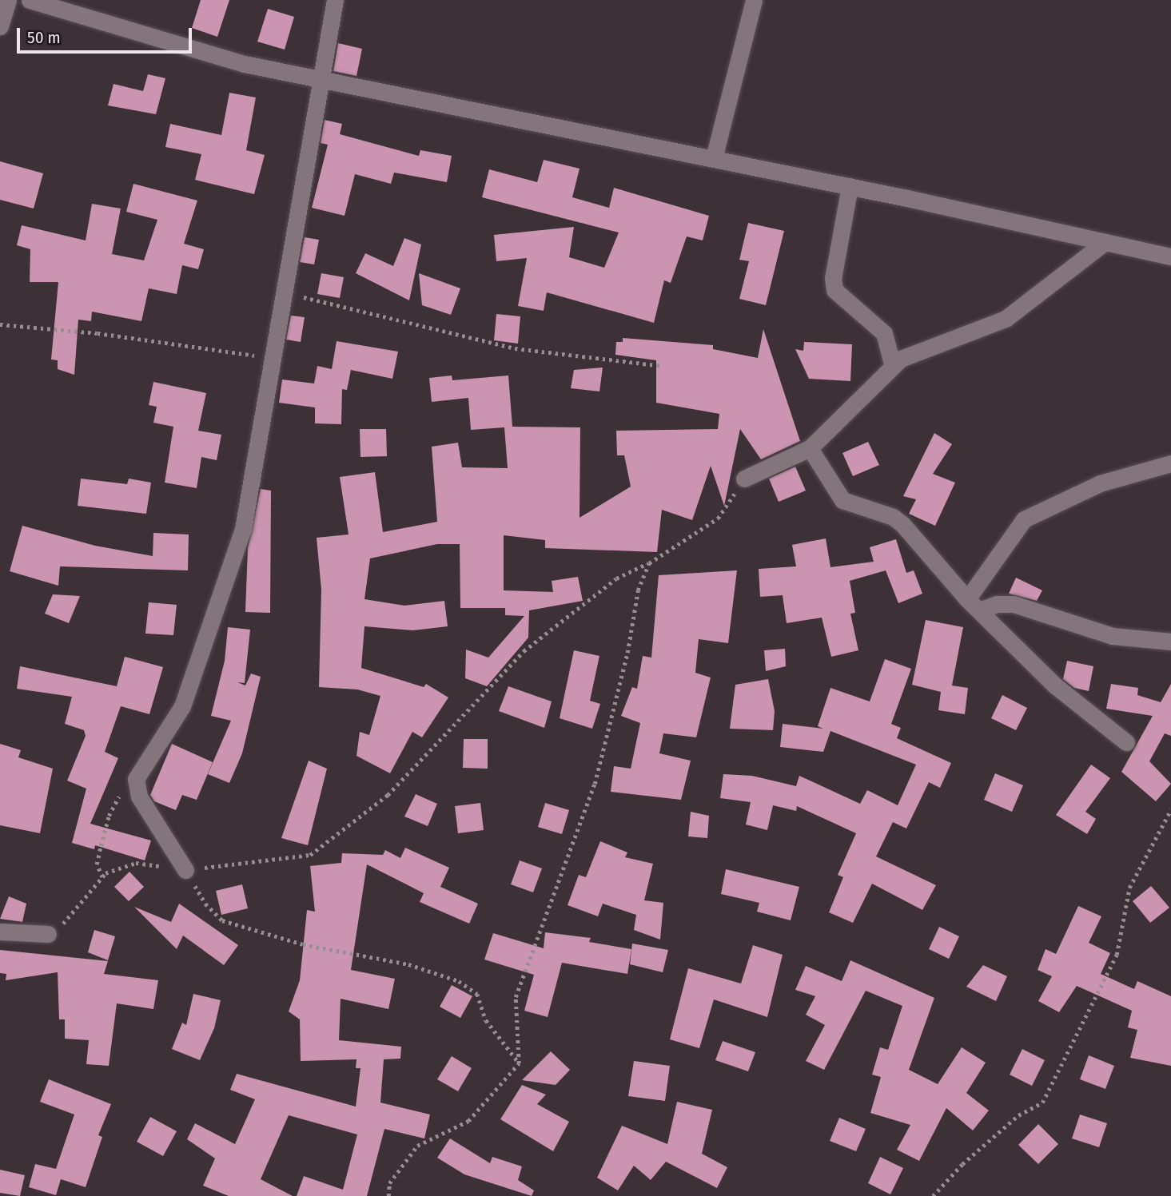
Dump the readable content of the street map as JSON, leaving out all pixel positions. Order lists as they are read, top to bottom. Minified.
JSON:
{"scale_bar":"50 m"}
